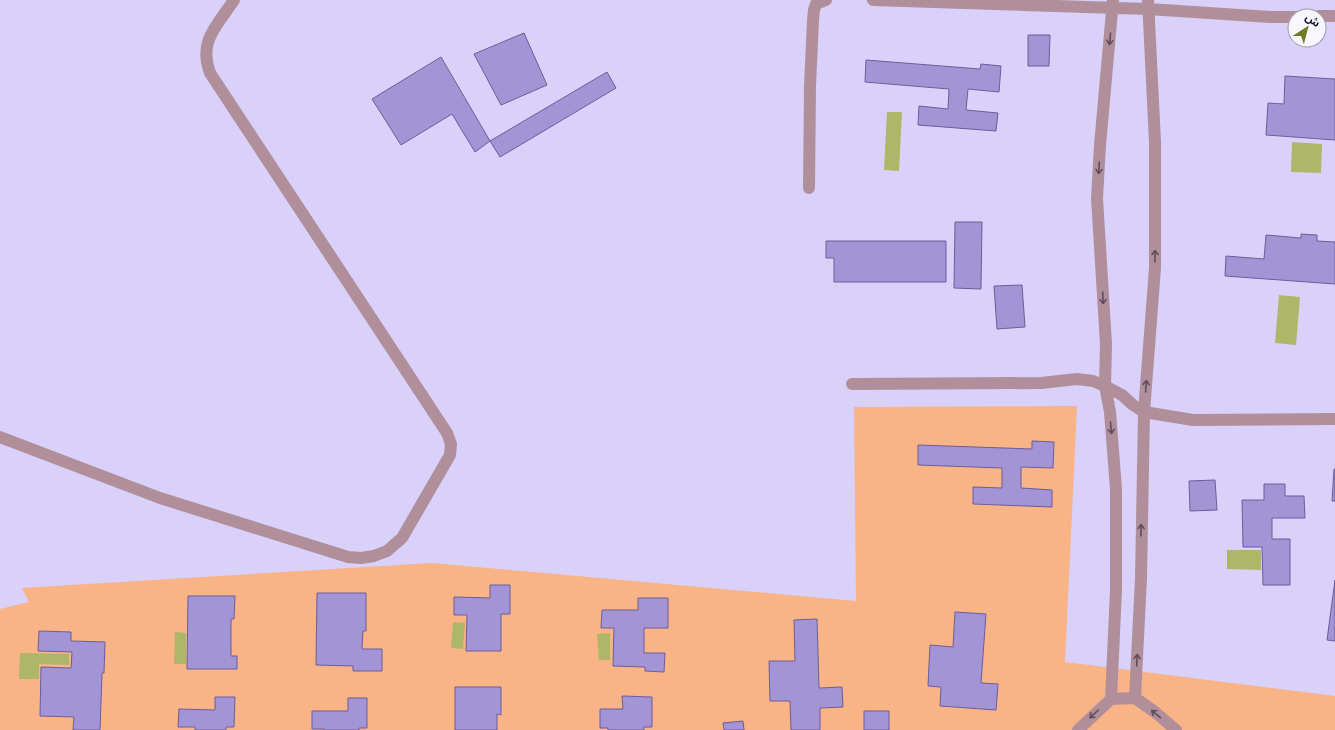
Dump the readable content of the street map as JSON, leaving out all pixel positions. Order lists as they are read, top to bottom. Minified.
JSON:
{"north":"top right"}
